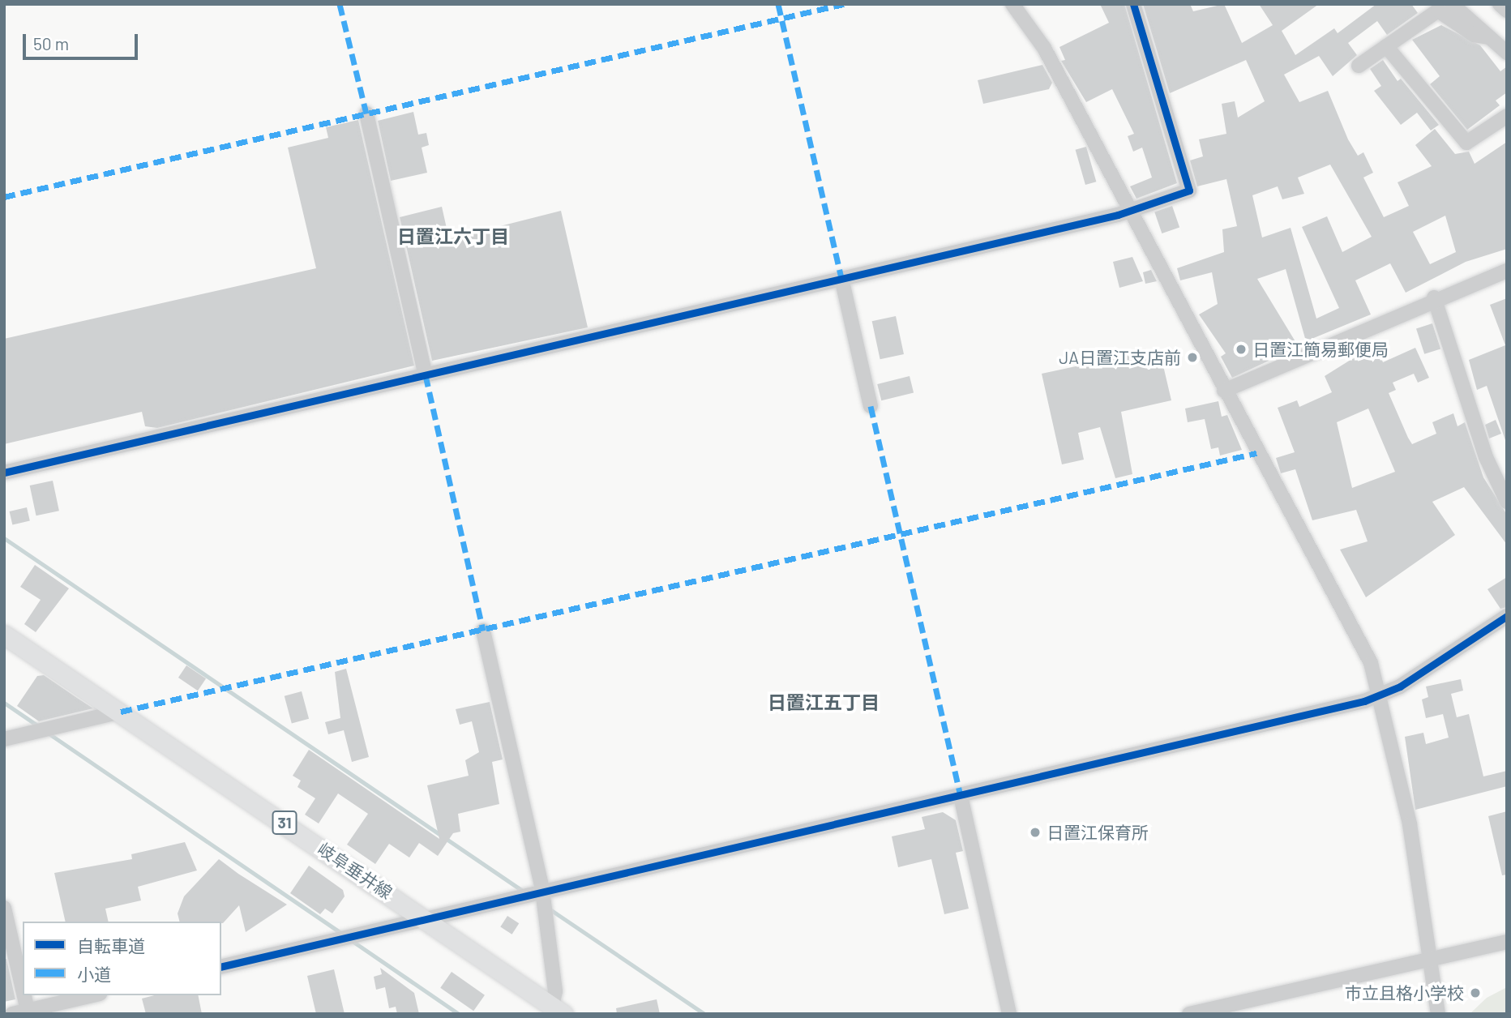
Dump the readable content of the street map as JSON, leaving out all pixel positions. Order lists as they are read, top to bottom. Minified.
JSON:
{"streets":{"main road":["31","岐阜垂井線"]},"districts":["日置江六丁目","日置江五丁目"],"places":["日置江簡易郵便局","JA日置江支店前","日置江保育所","市立且格小学校"],"legend":["自転車道","小道"],"scale_bar":"50 m"}
